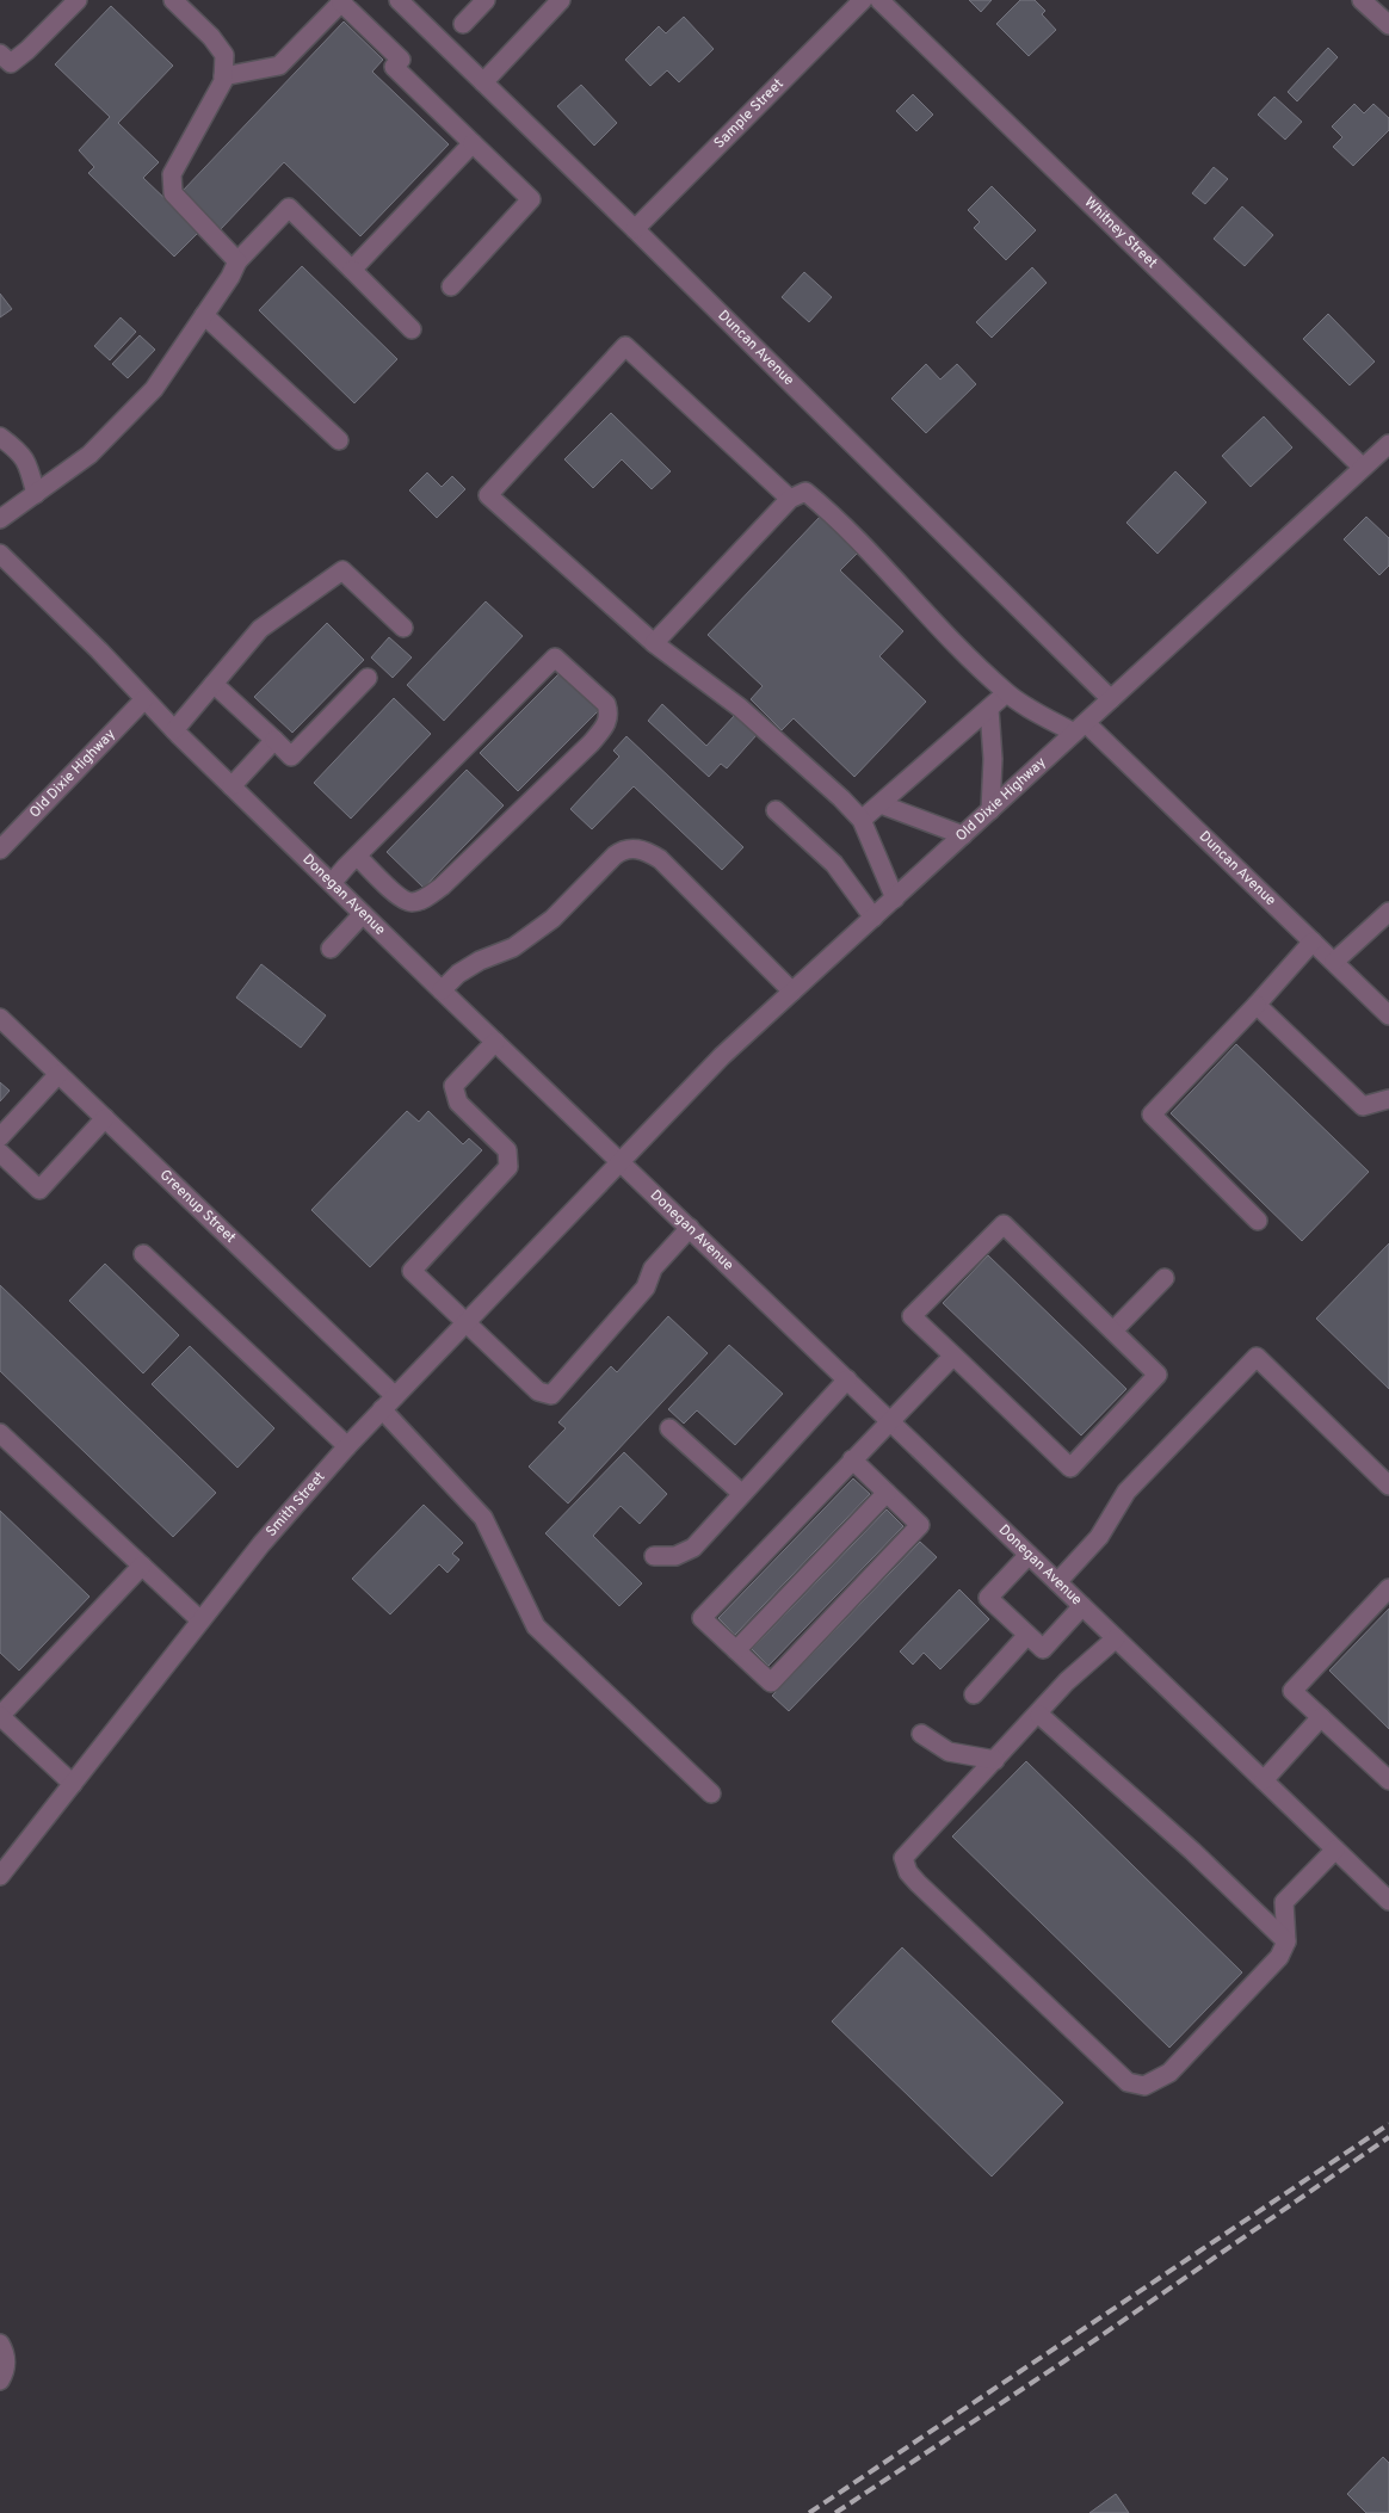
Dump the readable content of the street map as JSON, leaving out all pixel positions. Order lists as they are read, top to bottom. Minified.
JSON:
{"streets":{"street":["Sample Street","Whitney Street","Duncan Avenue","Old Dixie Highway","Donegan Avenue","Greenup Street","Smith Street"]},"crossings":[["Sample Street","Duncan Avenue"],["Whitney Street","Old Dixie Highway"],["Duncan Avenue","Old Dixie Highway"],["Old Dixie Highway","Donegan Avenue"],["Old Dixie Highway","Smith Street"],["Donegan Avenue","Smith Street"],["Greenup Street","Smith Street"]]}
